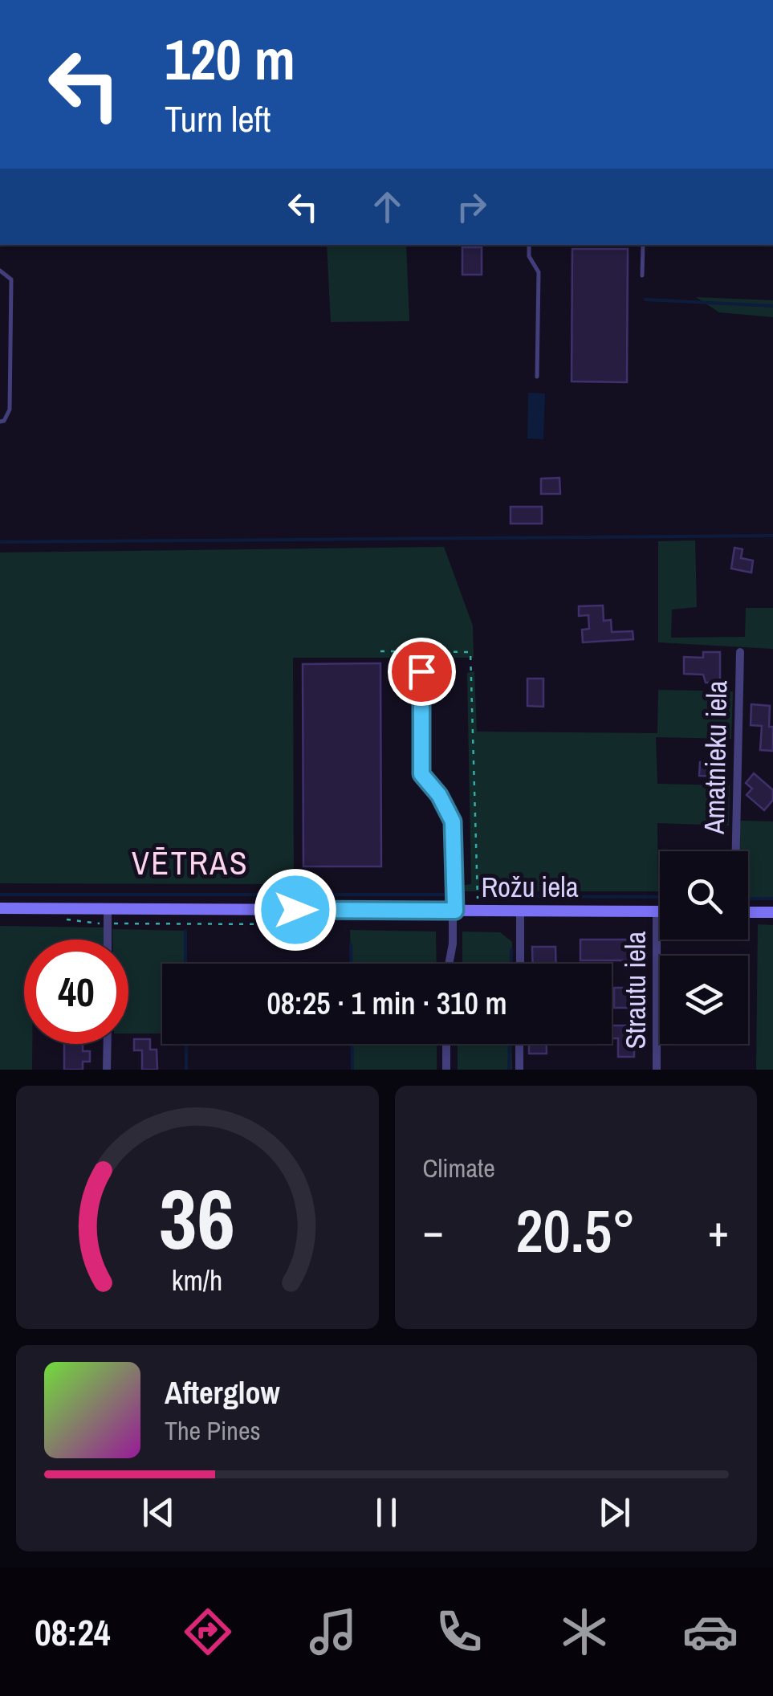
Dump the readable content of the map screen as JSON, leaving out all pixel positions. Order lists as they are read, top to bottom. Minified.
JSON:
{"streets":{"street":["Amatnieku iela","Rožu iela","Strautu iela"]},"crossings":[["Rožu iela","Strautu iela"]],"districts":["VĒTRAS"],"page":{"turn":["120 m","Turn left"],"limit":"40","trip":"08:25 · 1 min · 310 m","tile":"Climate","heat":["−","20.5°","+"],"song":["Afterglow","The Pines"],"tabs":"08:24","gauge":["36","km/h"]}}
